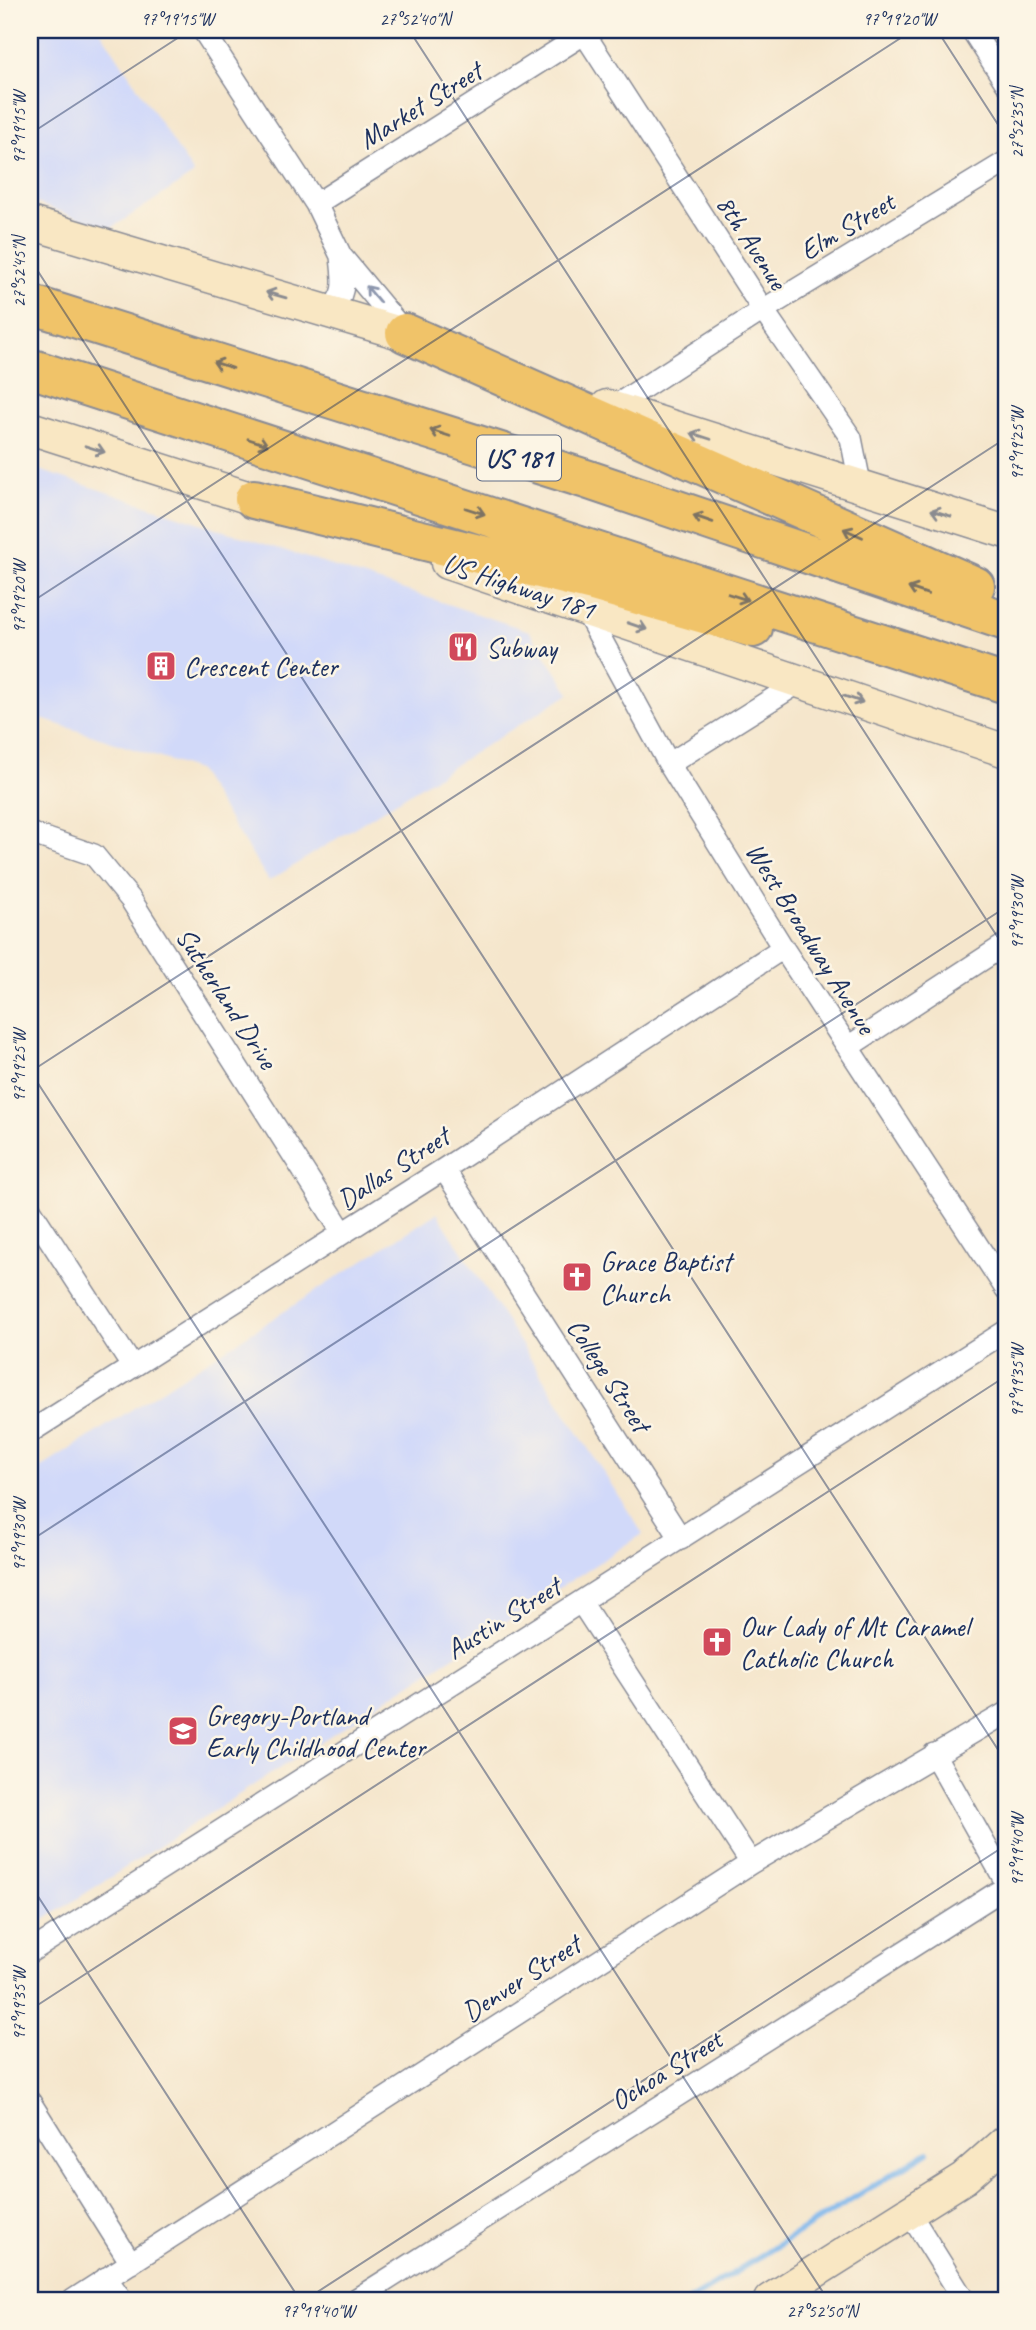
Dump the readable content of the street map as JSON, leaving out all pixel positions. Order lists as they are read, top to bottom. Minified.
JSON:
{"streets":{"highway":["US 181"],"main road":["US Highway 181"],"street":["Market Street","Elm Street","8th Avenue","West Broadway Avenue","Sutherland Drive","Dallas Street","College Street","Austin Street","Denver Street","Ochoa Street"]},"crossings":[["Market Street","8th Avenue"],["Elm Street","8th Avenue"],["US Highway 181","West Broadway Avenue"],["West Broadway Avenue","Dallas Street"],["Sutherland Drive","Dallas Street"],["Dallas Street","College Street"],["College Street","Austin Street"]],"places":{"restaurant":["Subway"],"building":["Crescent Center"],"church":["Grace Baptist Church","Our Lady of Mt Caramel Catholic Church"],"school or university":["Gregory-Portland Early Childhood Center"]},"coordinates":["97°19'15\"W","27°52'40\"N","97°19'20\"W","27°52'35\"N","27°52'45\"N","97°19'25\"W","97°19'30\"W","97°19'35\"W","97°19'40\"W","27°52'50\"N"]}
